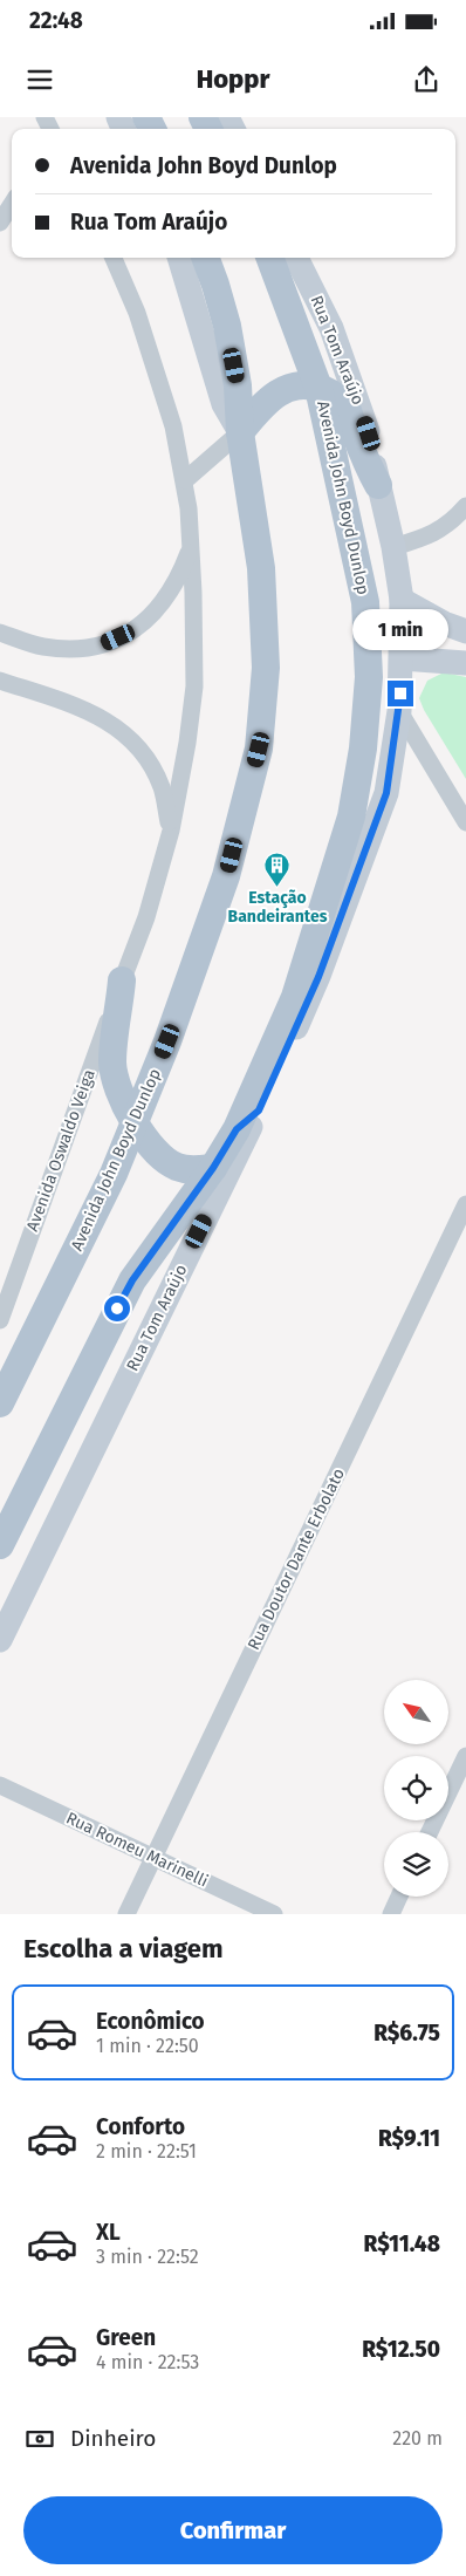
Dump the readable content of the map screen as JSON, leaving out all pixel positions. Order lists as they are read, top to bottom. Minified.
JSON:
{"streets":{"main road":["Rua Tom Araújo","Avenida John Boyd Dunlop"],"street":["Avenida Oswaldo Veiga","Rua Doutor Dante Erbolato","Rua Romeu Marinelli"]},"crossings":[["Rua Doutor Dante Erbolato","Rua Romeu Marinelli"]],"places":{"building":["Estação Bandeirantes"]},"north":"top left","page":{"status":"22:48","header":"Hoppr","banner":["Avenida John Boyd Dunlop","Rua Tom Araújo"],"bubble":"1 min","heading":"Escolha a viagem","list":[{"name":"Econômico","note":"1 min · 22:50","value":"R$6.75"},{"name":"Conforto","note":"2 min · 22:51","value":"R$9.11"},{"name":"XL","note":"3 min · 22:52","value":"R$11.48"},{"name":"Green","note":"4 min · 22:53","value":"R$12.50"}],"pay":["Dinheiro","220 m"],"buttons":"Confirmar"}}
